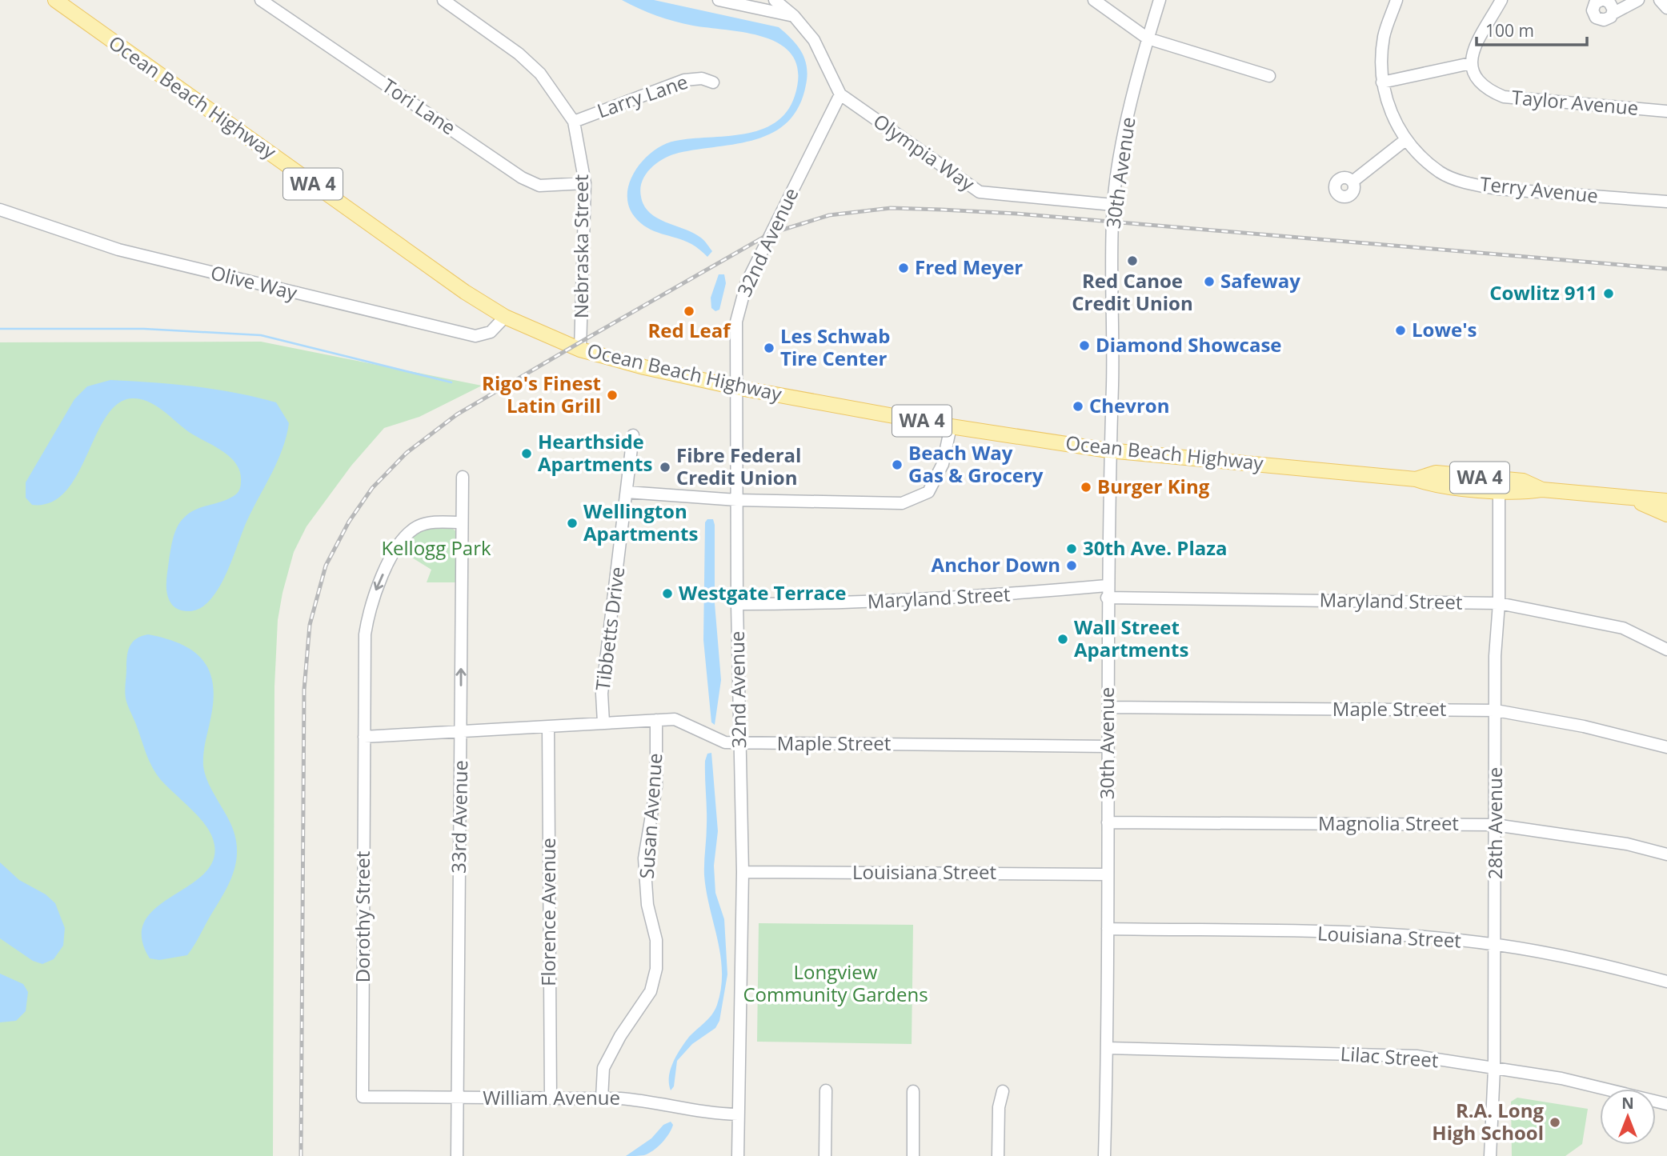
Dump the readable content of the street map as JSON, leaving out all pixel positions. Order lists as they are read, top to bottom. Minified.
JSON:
{"streets":{"main road":["Ocean Beach Highway","WA 4"],"street":["Larry Lane","Taylor Avenue","Tori Lane","Olympia Way","30th Avenue","Terry Avenue","32nd Avenue","Nebraska Street","Olive Way","Maryland Street","Tibbetts Drive","Maple Street","Susan Avenue","33rd Avenue","28th Avenue","Magnolia Street","Louisiana Street","Florence Avenue","Dorothy Street","Lilac Street","William Avenue"]},"crossings":[["Larry Lane","Nebraska Street"],["Ocean Beach Highway","30th Avenue"],["Ocean Beach Highway","32nd Avenue"],["Ocean Beach Highway","Nebraska Street"],["Ocean Beach Highway","Olive Way"],["Ocean Beach Highway","28th Avenue"],["Tori Lane","Nebraska Street"],["Olympia Way","30th Avenue"],["Olympia Way","32nd Avenue"],["30th Avenue","Maryland Street"],["30th Avenue","Maple Street"],["30th Avenue","Magnolia Street"],["30th Avenue","Louisiana Street"],["30th Avenue","Lilac Street"],["32nd Avenue","Maryland Street"],["32nd Avenue","Maple Street"],["32nd Avenue","Louisiana Street"],["32nd Avenue","William Avenue"],["Maryland Street","28th Avenue"],["Tibbetts Drive","Maple Street"],["Maple Street","Susan Avenue"],["Maple Street","33rd Avenue"],["Maple Street","28th Avenue"],["Maple Street","Florence Avenue"],["Maple Street","Dorothy Street"],["Susan Avenue","William Avenue"],["33rd Avenue","Dorothy Street"],["33rd Avenue","William Avenue"],["28th Avenue","Magnolia Street"],["28th Avenue","Louisiana Street"],["28th Avenue","Lilac Street"],["Florence Avenue","William Avenue"],["Dorothy Street","William Avenue"]],"one_way":["Dorothy Street"],"parks":["Kellogg Park","Longview Community Gardens"],"places":["Red Canoe Credit Union","Fred Meyer","Safeway","Cowlitz 911","Red Leaf","Lowe's","Diamond Showcase","Les Schwab Tire Center","Rigo's Finest Latin Grill","Chevron","Hearthside Apartments","Beach Way Gas & Grocery","Fibre Federal Credit Union","Burger King","Wellington Apartments","30th Ave. Plaza","Anchor Down","Westgate Terrace","Wall Street Apartments","R.A. Long High School"],"scale_bar":"100 m","north":"top"}
